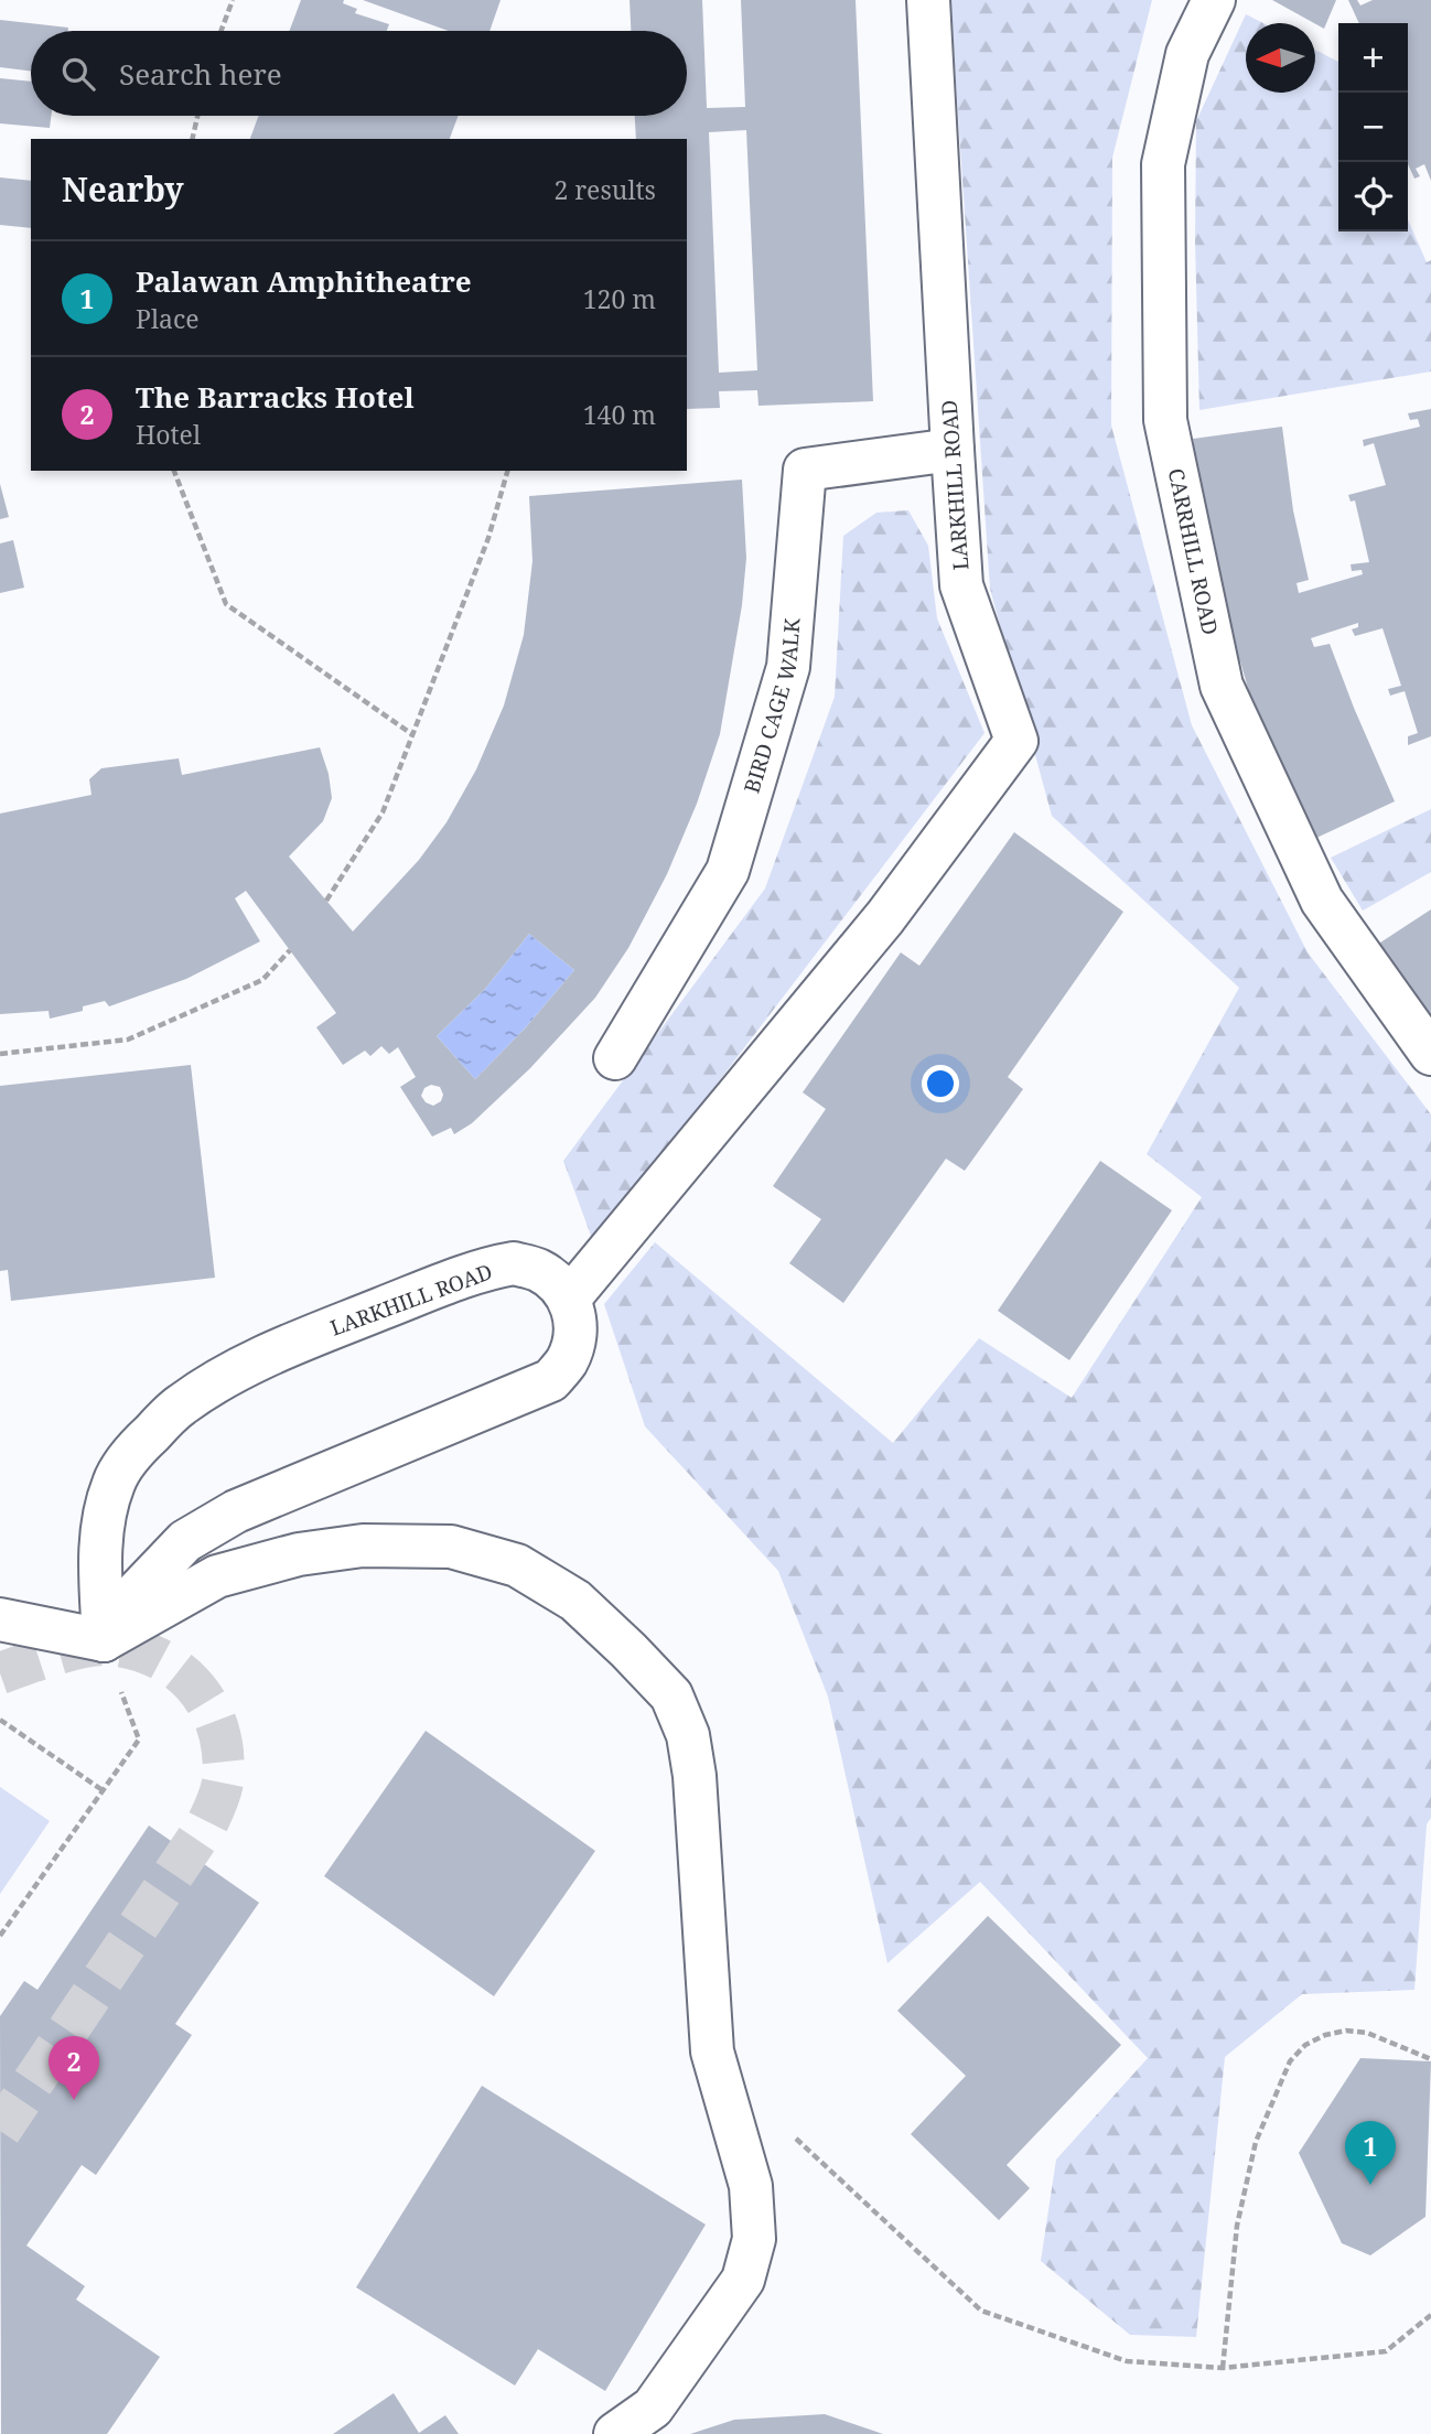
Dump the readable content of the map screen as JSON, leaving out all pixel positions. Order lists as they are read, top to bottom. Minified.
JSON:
{"streets":{"lane":["LARKHILL ROAD","CARRHILL ROAD","BIRD CAGE WALK"]},"crossings":[["LARKHILL ROAD","BIRD CAGE WALK"]],"north":"left","page":{"map_buttons":["+","−"],"search":"Search here","heading":["Nearby","2 results"],"list":[{"mark":"1","name":"Palawan Amphitheatre","note":"Place","value":"120 m"},{"mark":"2","name":"The Barracks Hotel","note":"Hotel","value":"140 m"}],"pins":["2","1"]}}
